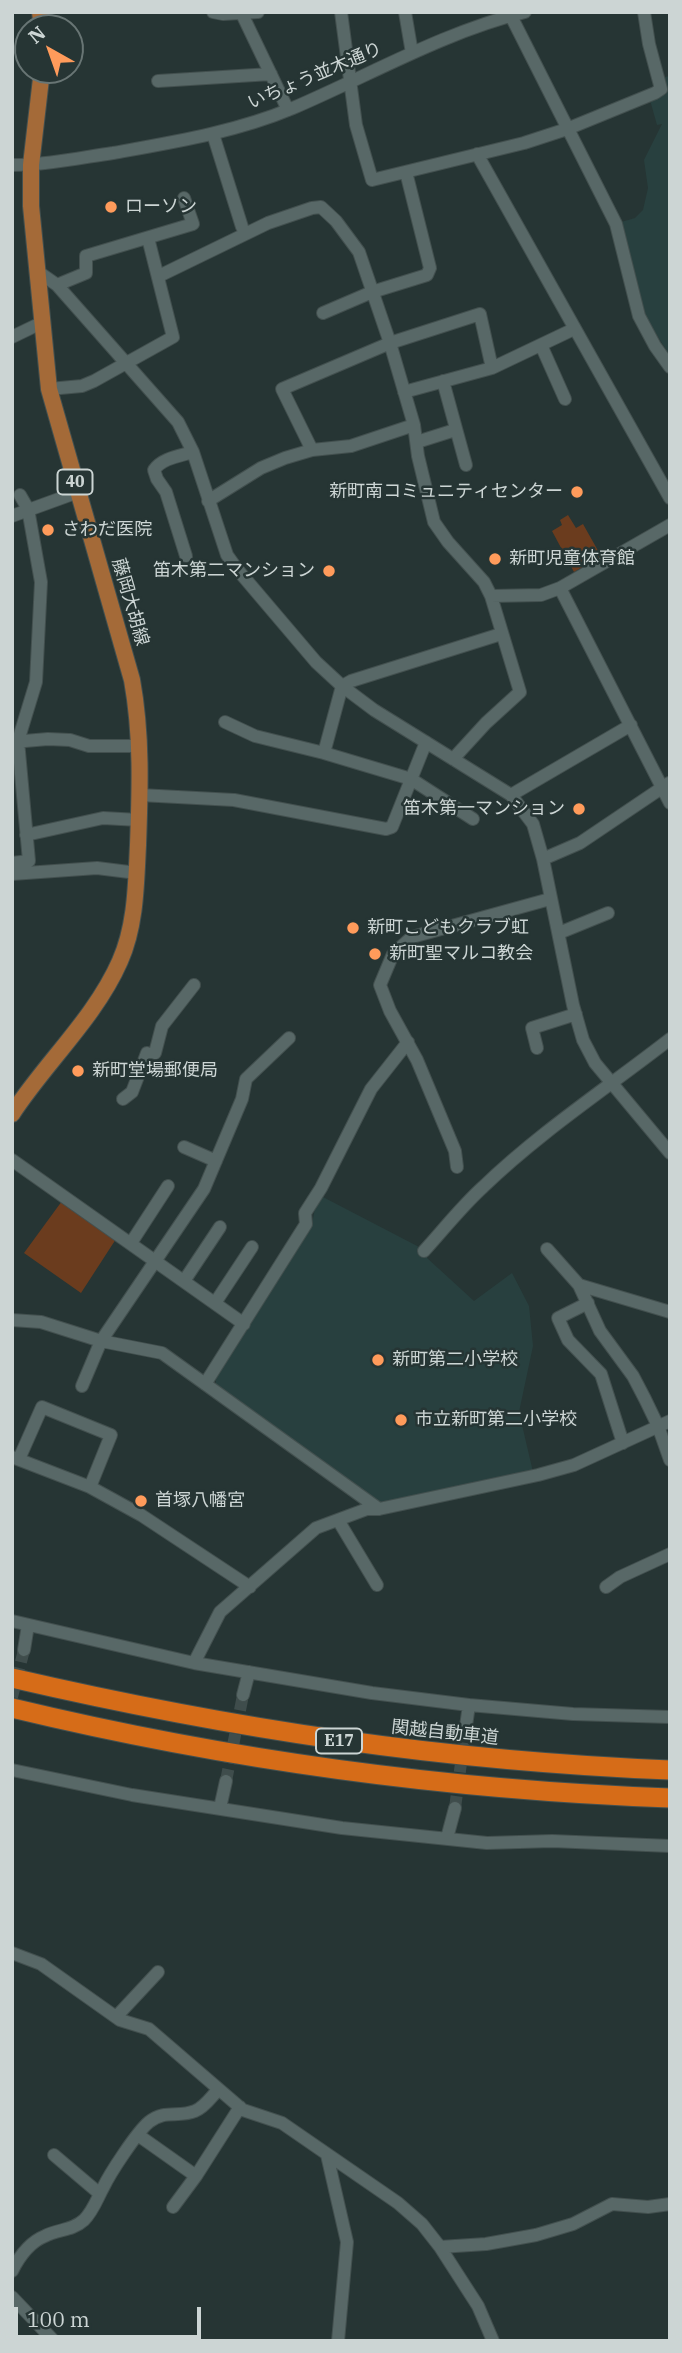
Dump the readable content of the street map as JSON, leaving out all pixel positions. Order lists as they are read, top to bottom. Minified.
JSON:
{"streets":{"highway":["関越自動車道","E17"],"main road":["40","藤岡大胡線"],"street":["いちょう並木通り"]},"crossings":[["いちょう並木通り","藤岡大胡線"]],"places":["ローソン","新町南コミュニティセンター","さわだ医院","新町児童体育館","笛木第二マンション","笛木第一マンション","新町こどもクラブ虹","新町聖マルコ教会","新町堂場郵便局","新町第二小学校","市立新町第二小学校","首塚八幡宮"],"scale_bar":"100 m","north":"top left"}
